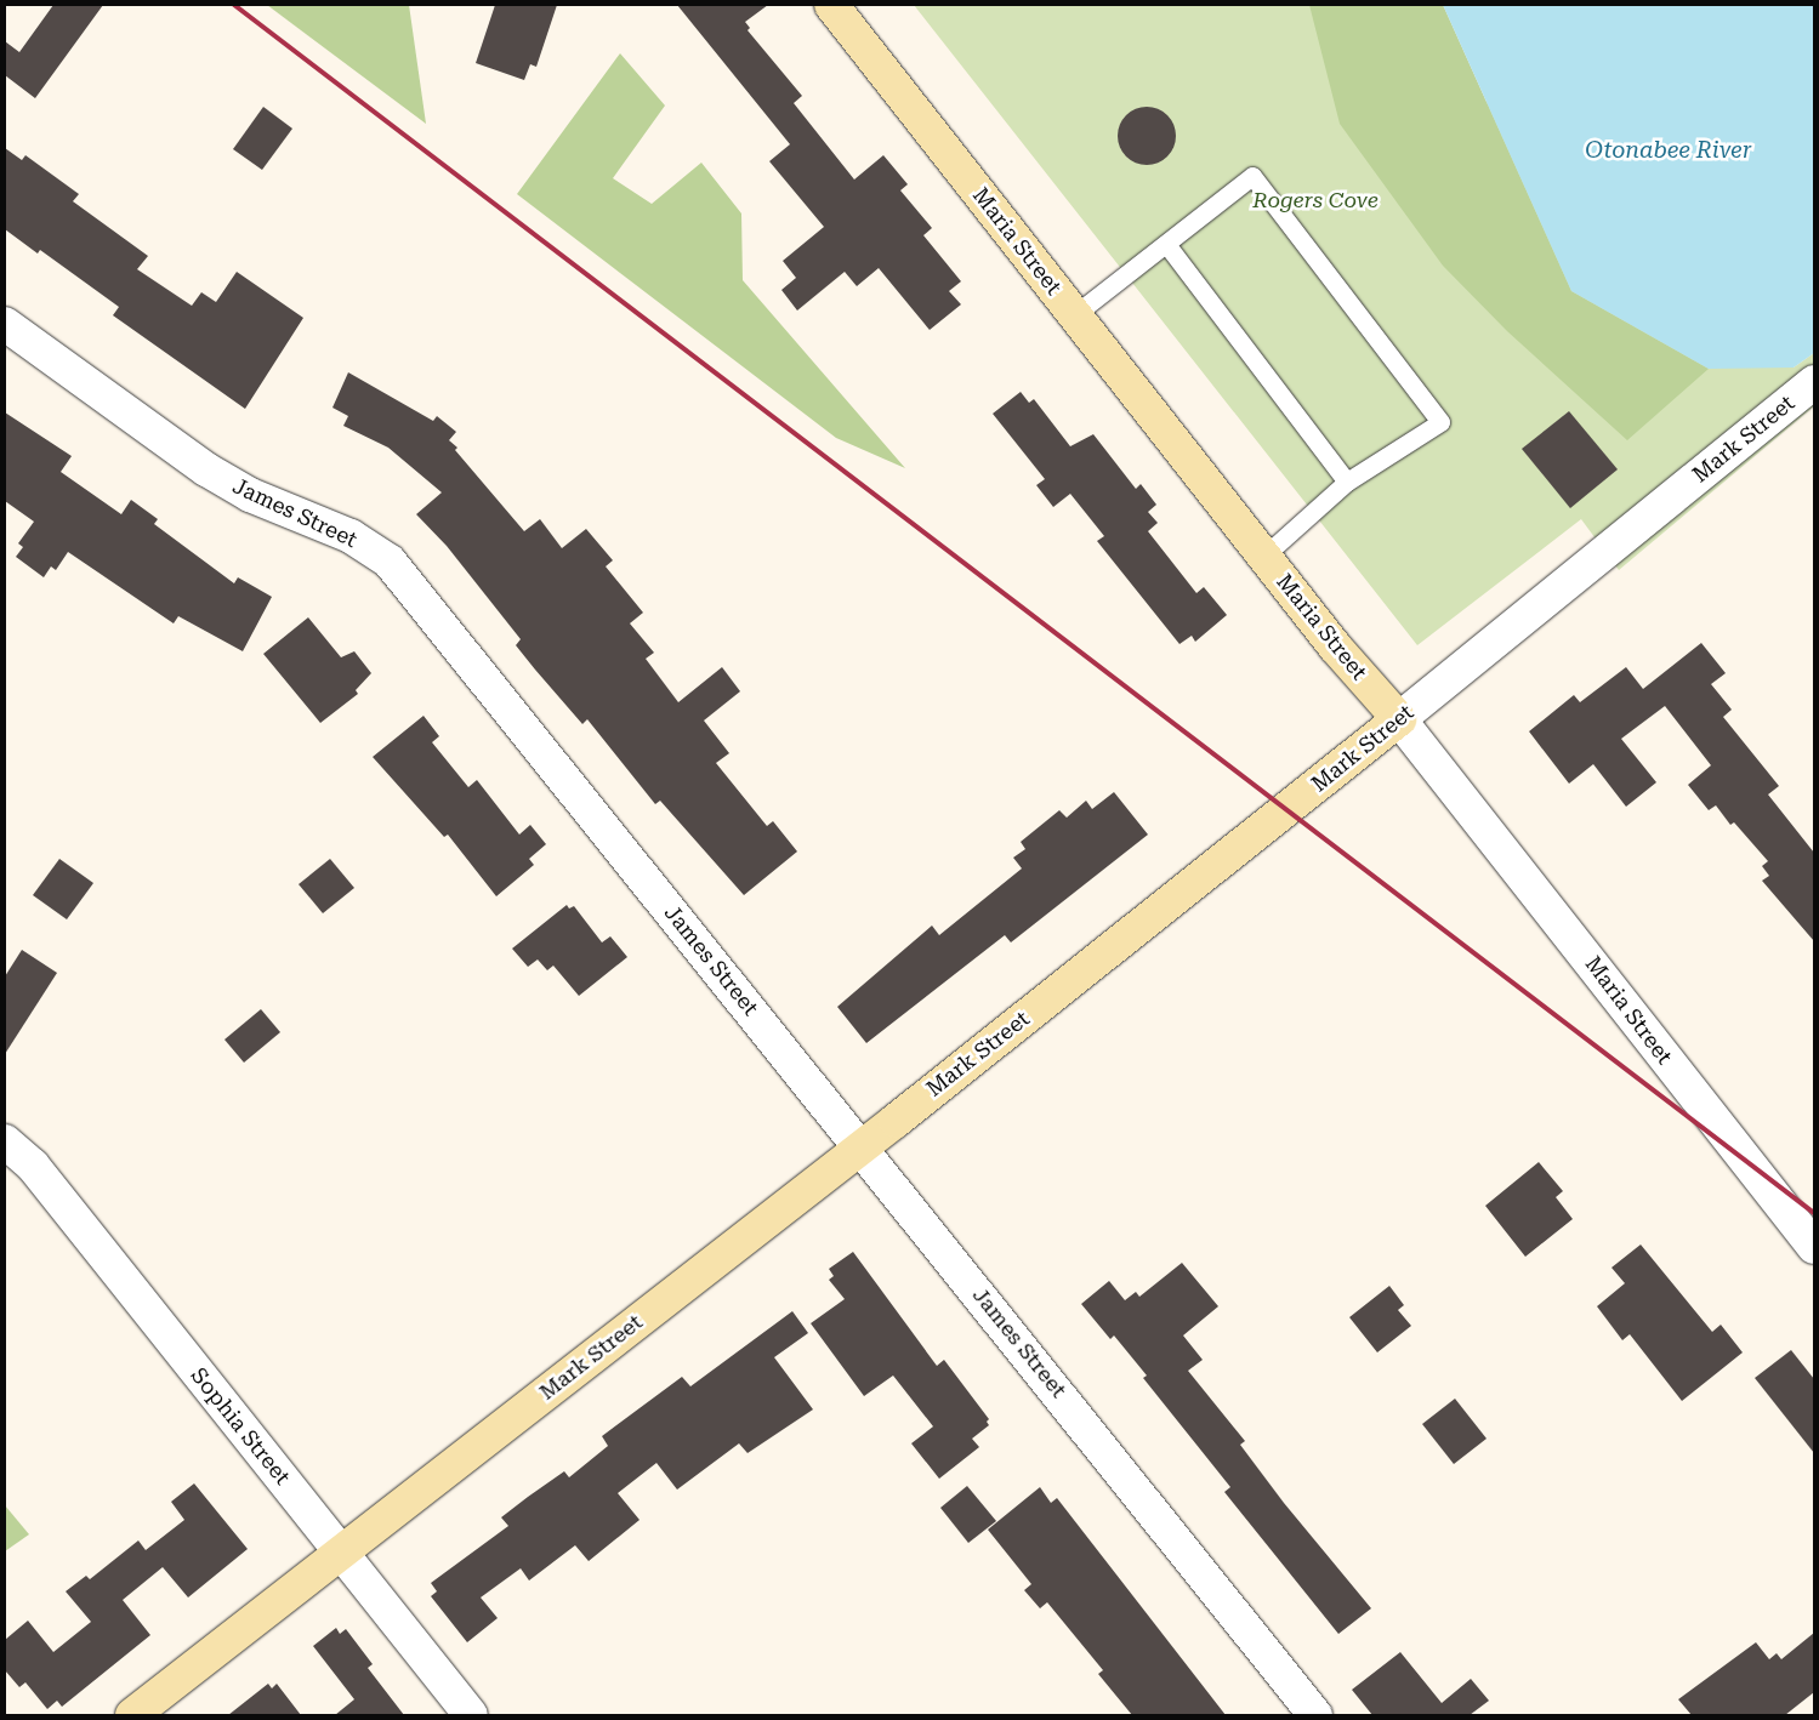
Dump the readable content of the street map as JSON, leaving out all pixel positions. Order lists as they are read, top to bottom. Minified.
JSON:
{"streets":{"street":["Maria Street","Mark Street","James Street","Sophia Street"]},"crossings":[["Maria Street","Mark Street"],["Mark Street","James Street"],["Mark Street","Sophia Street"]],"water":["Otonabee River"],"parks":["Rogers Cove"]}
